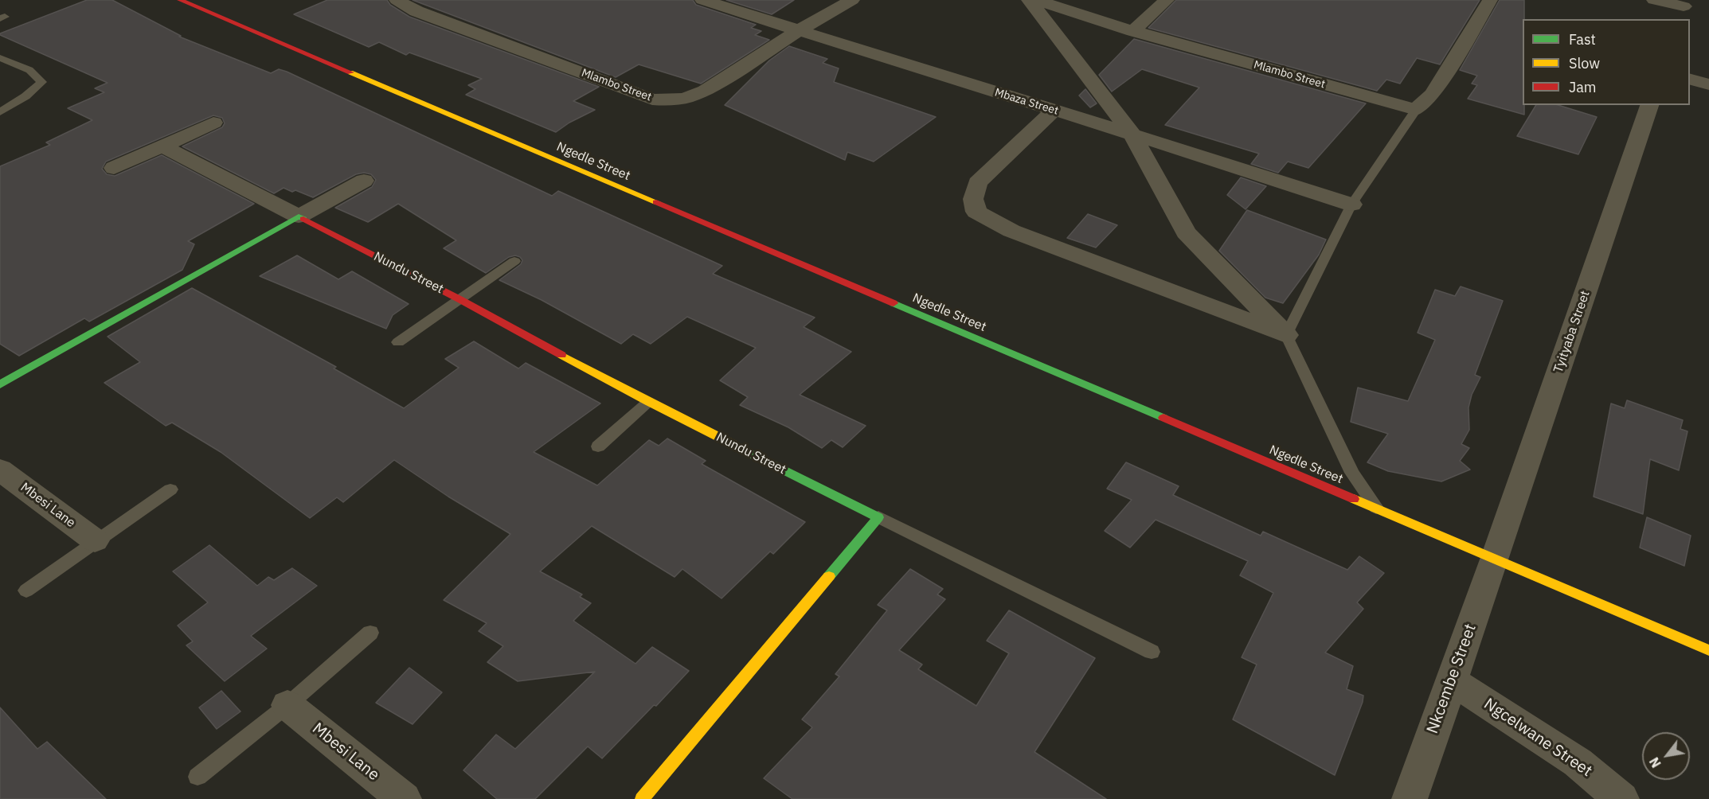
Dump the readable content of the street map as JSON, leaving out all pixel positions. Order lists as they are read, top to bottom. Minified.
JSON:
{"streets":{"street":["Mlambo Street","Mbaza Street","Ngedle Street","Nundu Street","Tyityaba Street","Mbesi Lane","Nkcembe Street","Ngcelwane Street"]},"crossings":[["Mlambo Street","Mbaza Street"],["Ngedle Street","Tyityaba Street"],["Ngedle Street","Nkcembe Street"],["Tyityaba Street","Nkcembe Street"],["Nkcembe Street","Ngcelwane Street"]],"legend":["Fast","Slow","Jam"],"north":"bottom left"}
